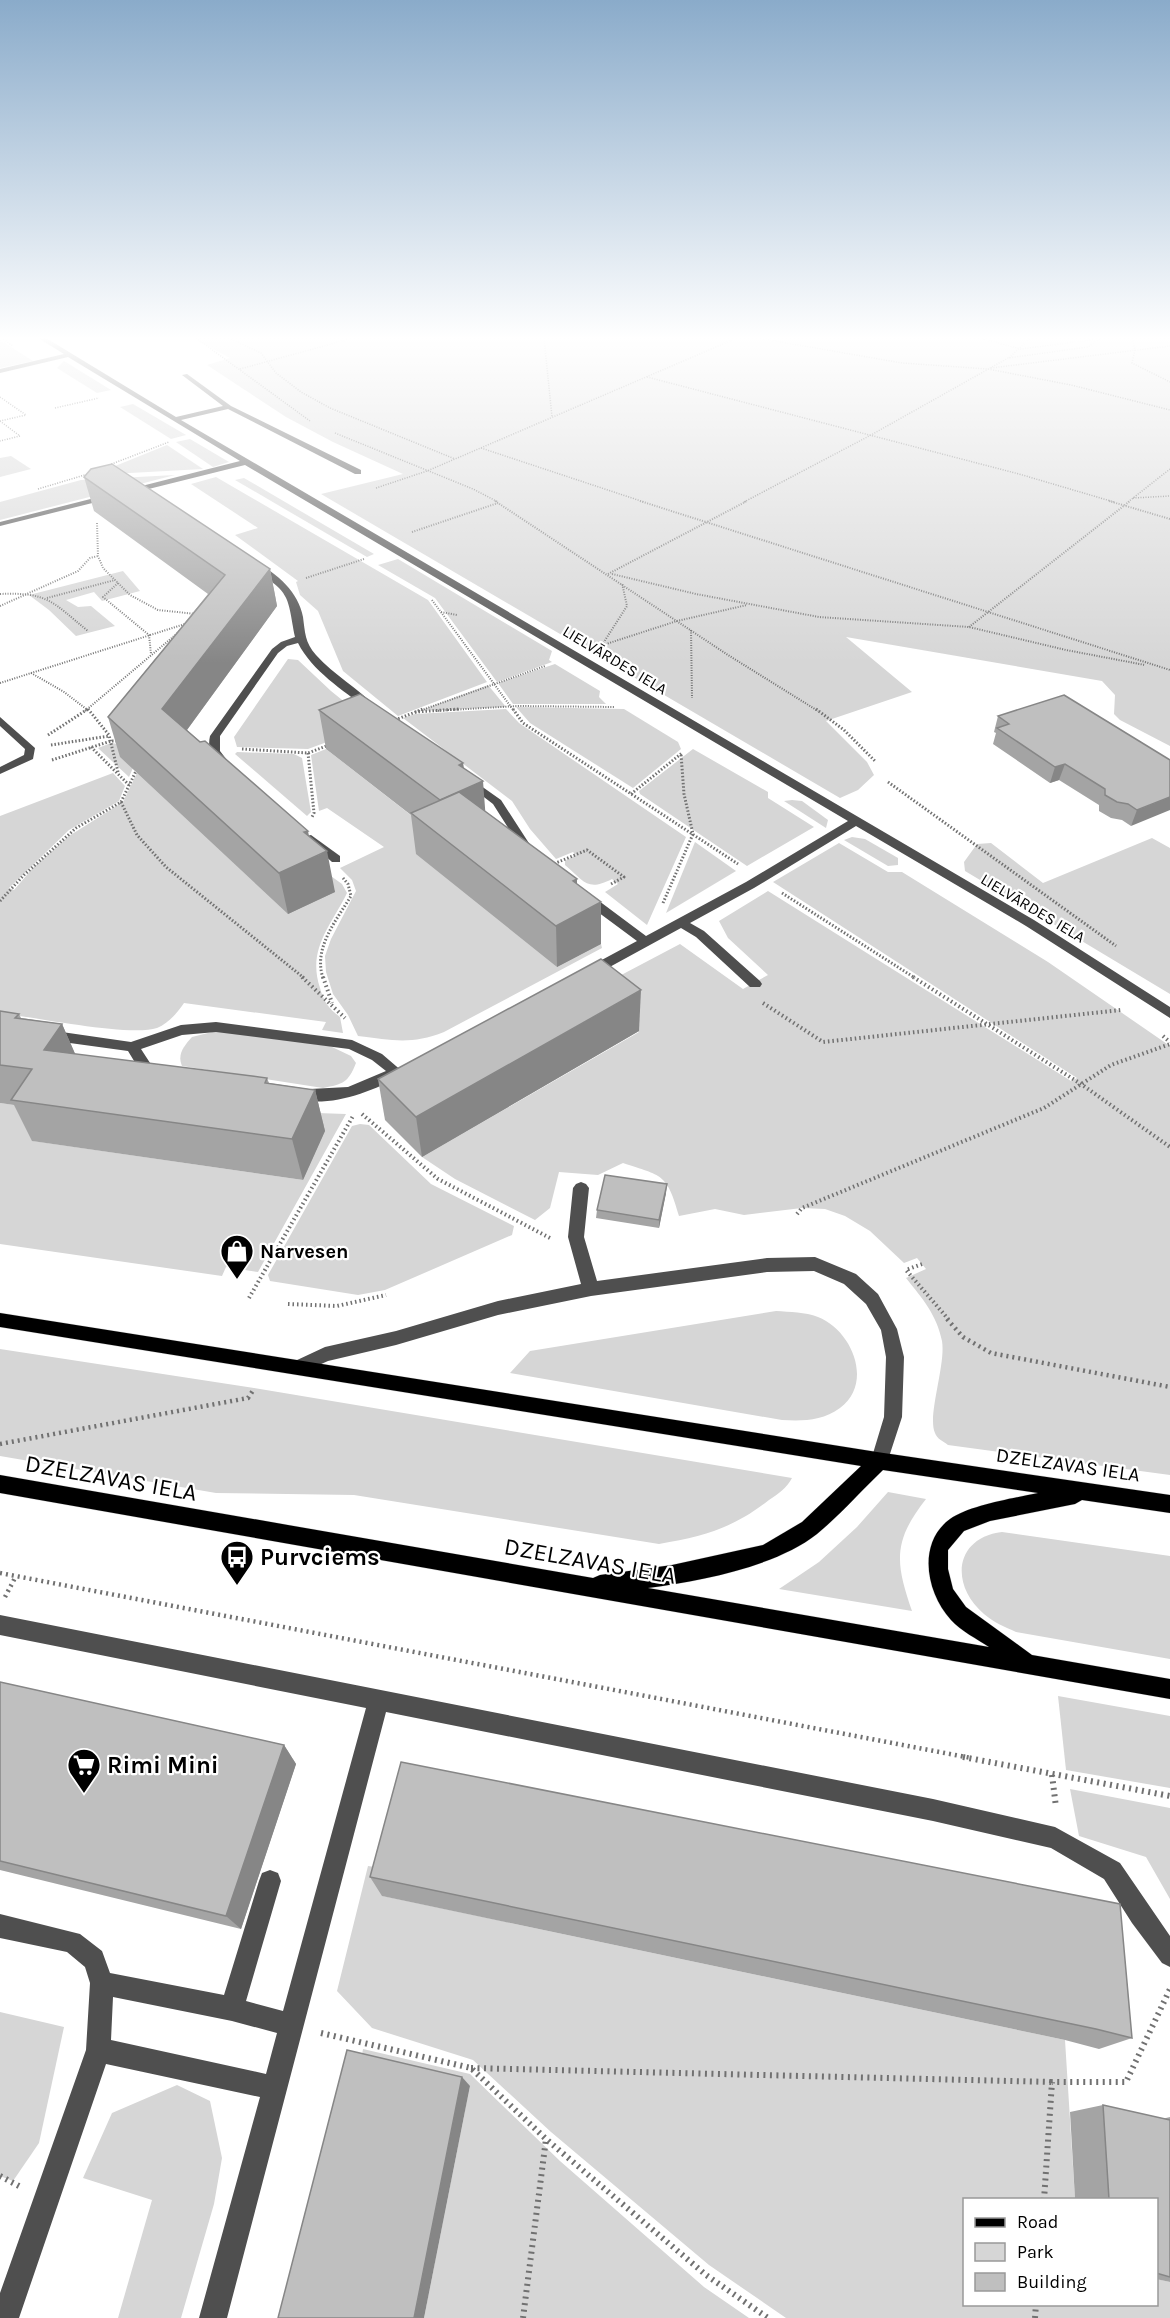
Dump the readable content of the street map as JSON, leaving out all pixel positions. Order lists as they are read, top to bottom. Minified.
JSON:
{"streets":{"main road":["DZELZAVAS IELA"],"street":["LIELVĀRDES IELA"]},"places":{"shop":["Narvesen"],"bus stop":["Purvciems"],"supermarket":["Rimi Mini"]},"legend":["Road","Park","Building"]}
